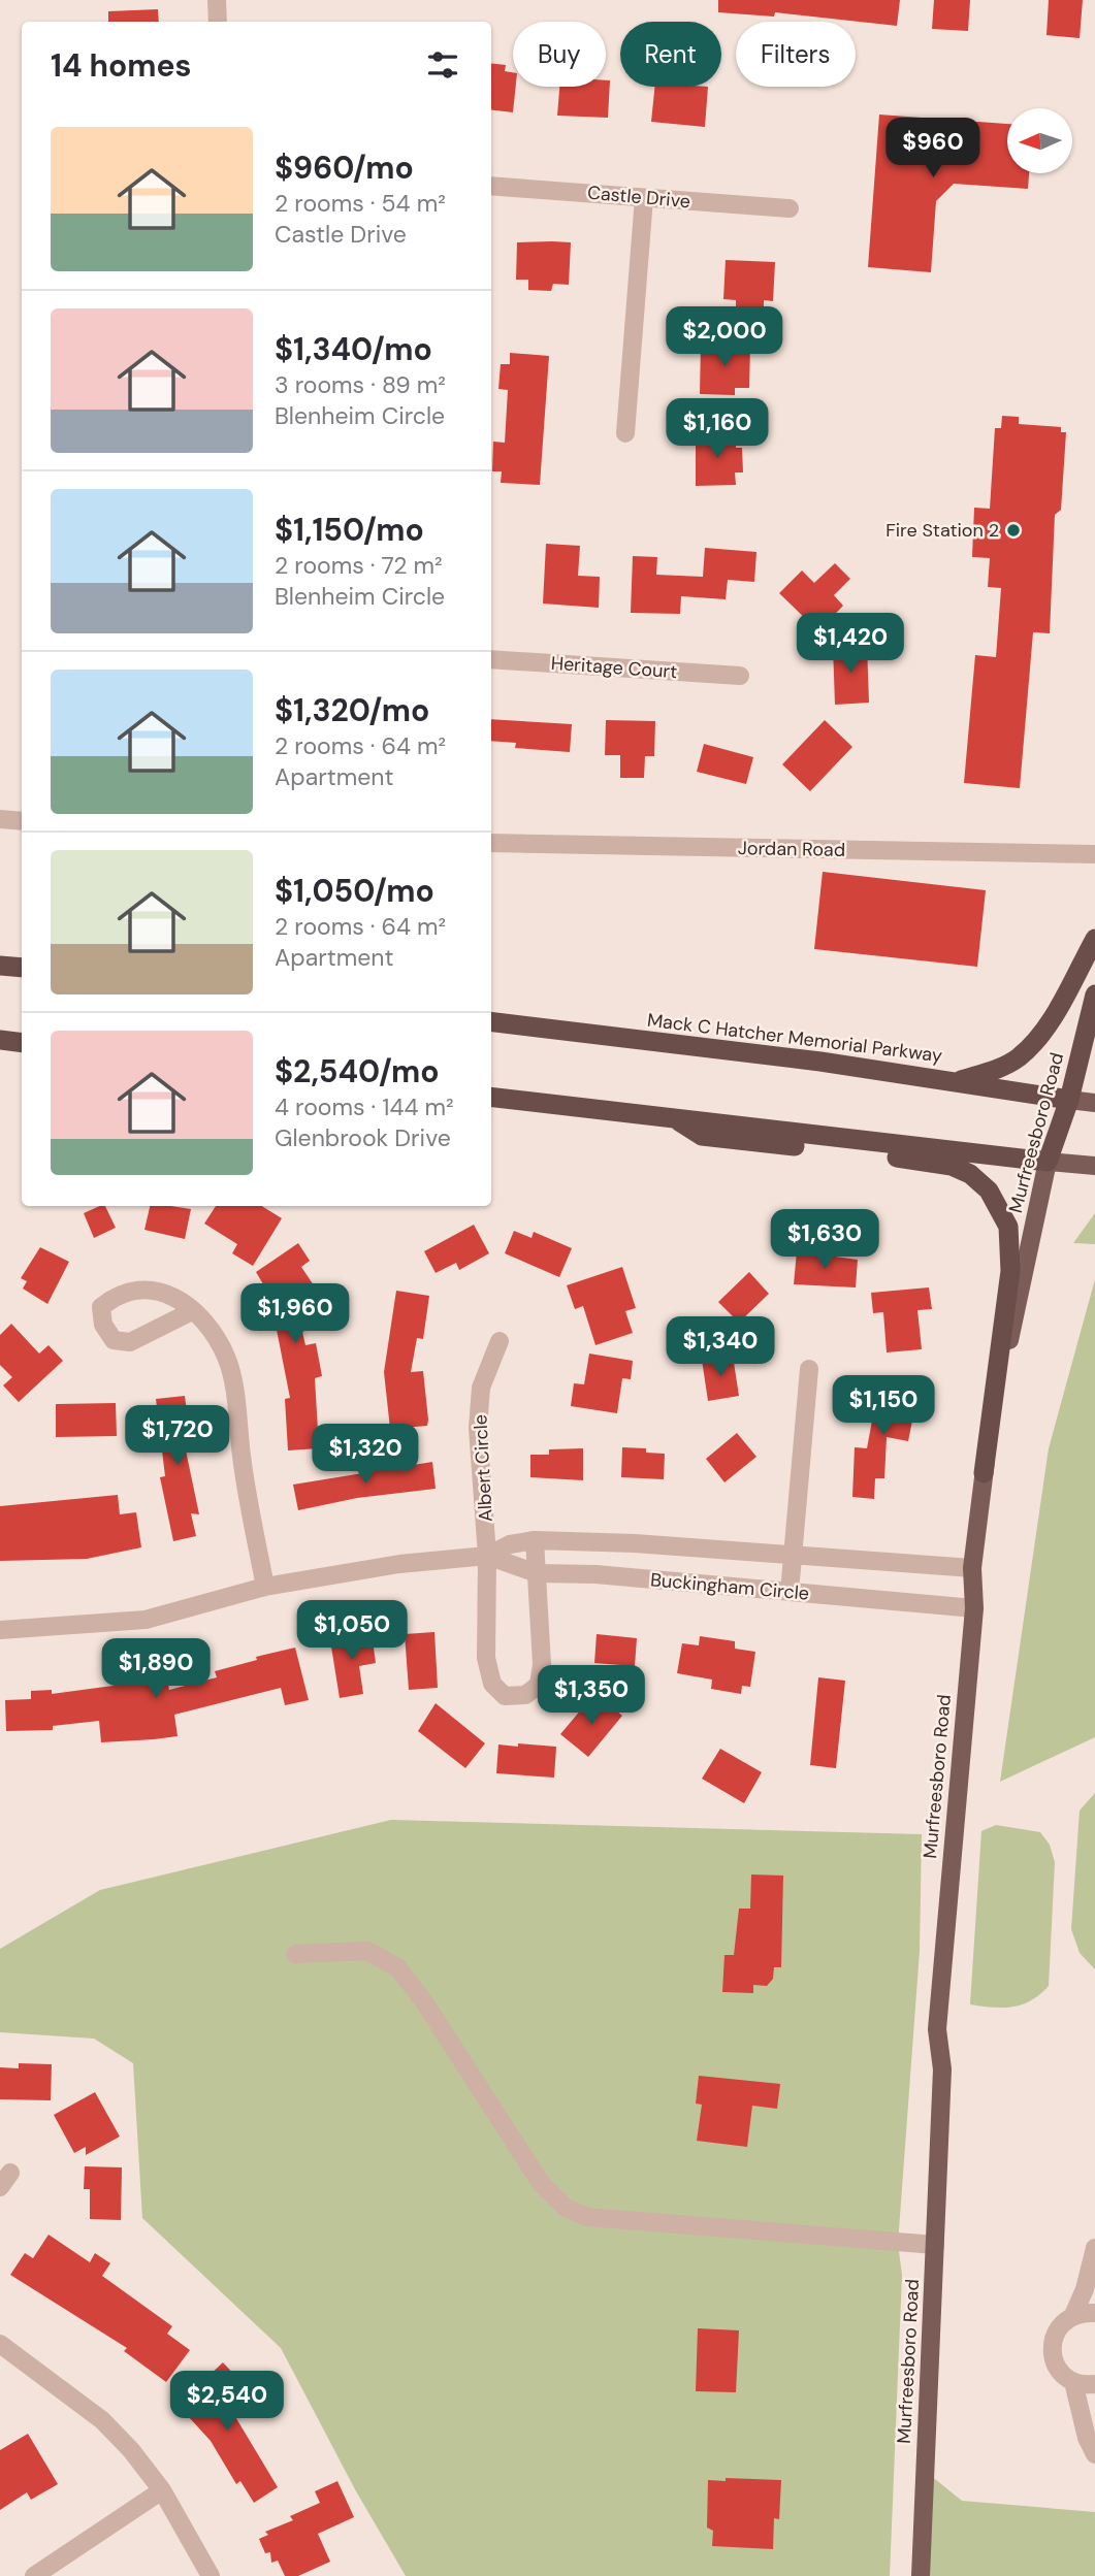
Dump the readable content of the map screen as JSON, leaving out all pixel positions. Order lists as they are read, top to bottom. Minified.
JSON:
{"streets":{"highway":["Mack C Hatcher Memorial Parkway","Murfreesboro Road"],"street":["Castle Drive","Heritage Court","Jordan Road","Albert Circle","Buckingham Circle"]},"crossings":[["Mack C Hatcher Memorial Parkway","Murfreesboro Road"],["Murfreesboro Road","Buckingham Circle"],["Albert Circle","Buckingham Circle"]],"places":["Fire Station 2"],"north":"left","page":{"chip":["Buy","Rent","Filters"],"heading":"14 homes","list":[{"name":"$960/mo","note":"2 rooms · 54 m² · Castle Drive"},{"name":"$1,340/mo","note":"3 rooms · 89 m² · Blenheim Circle"},{"name":"$1,150/mo","note":"2 rooms · 72 m² · Blenheim Circle"},{"name":"$1,320/mo","note":"2 rooms · 64 m² · Apartment"},{"name":"$1,050/mo","note":"2 rooms · 64 m² · Apartment"},{"name":"$2,540/mo","note":"4 rooms · 144 m² · Glenbrook Drive"}],"price":["$960","$2,000","$1,160","$1,420","$1,630","$1,960","$1,340","$1,150","$1,720","$1,320","$1,050","$1,890","$1,350","$2,540"]}}
